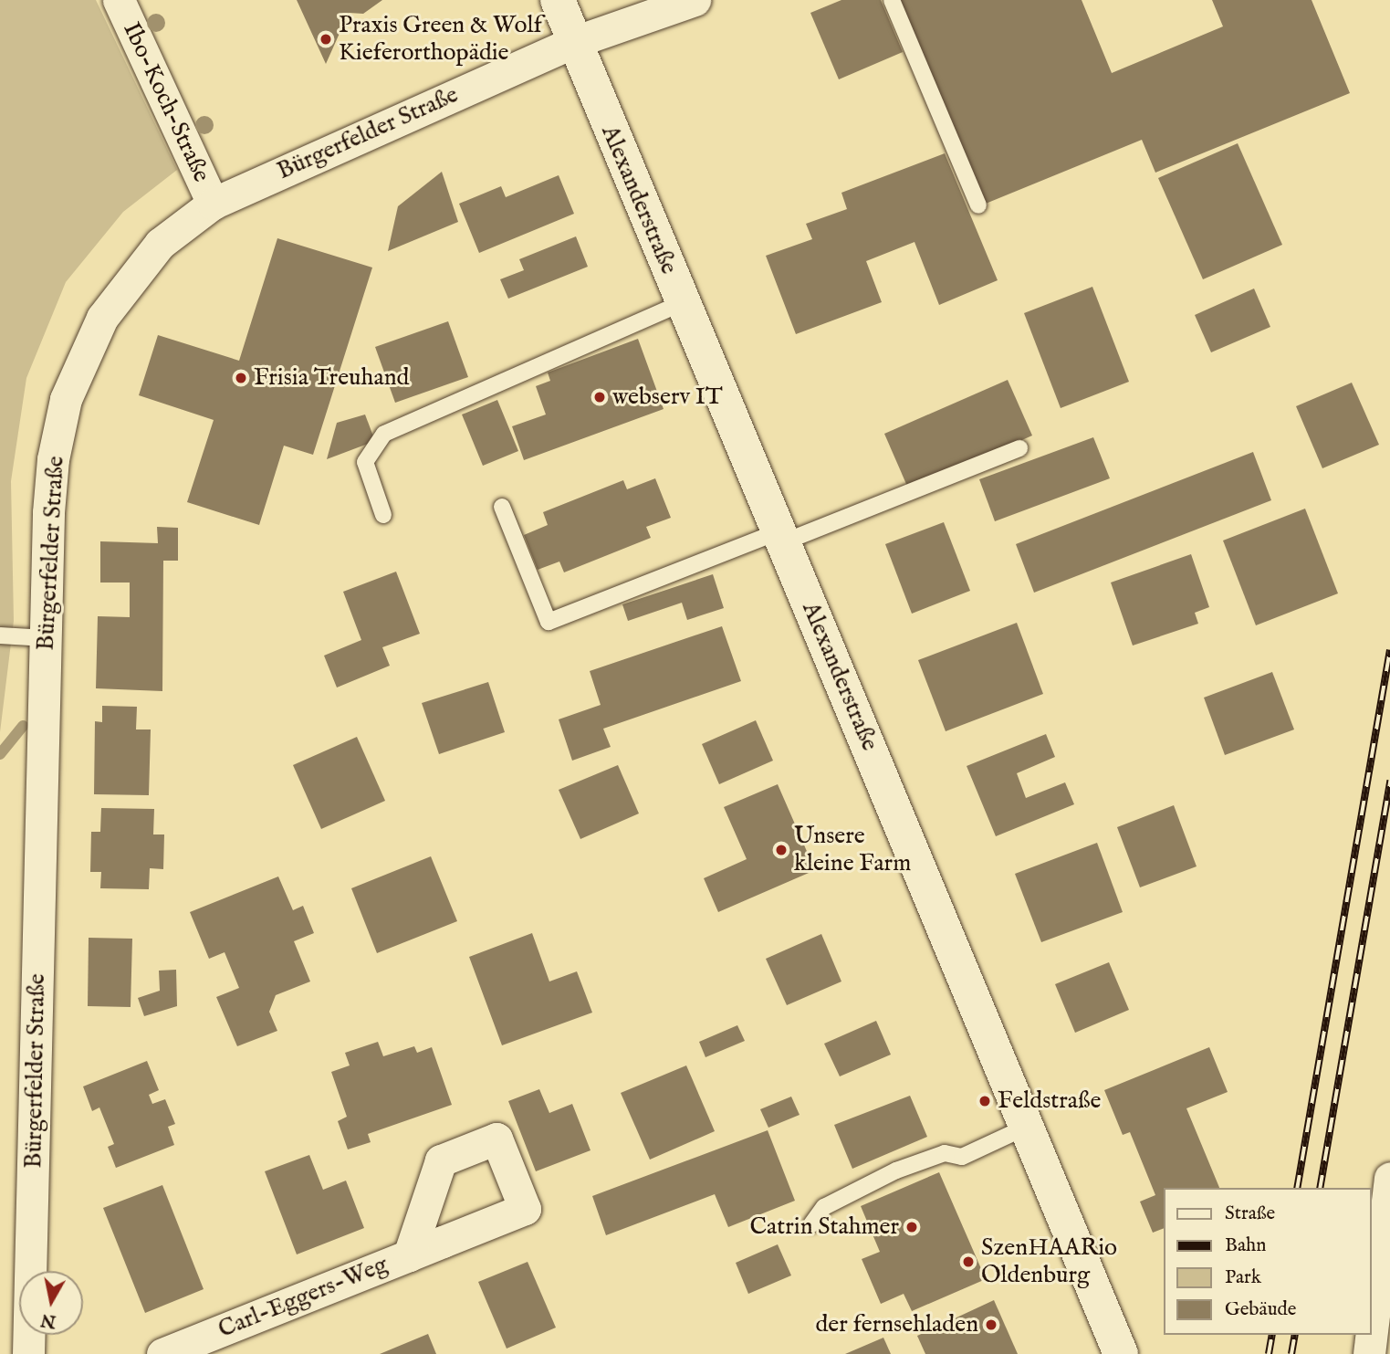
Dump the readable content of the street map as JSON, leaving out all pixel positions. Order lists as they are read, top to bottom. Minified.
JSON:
{"streets":{"main road":["Alexanderstraße"],"street":["Ibo-Koch-Straße","Bürgerfelder Straße","Carl-Eggers-Weg"]},"crossings":[["Ibo-Koch-Straße","Bürgerfelder Straße"],["Bürgerfelder Straße","Alexanderstraße"]],"places":["Praxis Green & Wolf Kieferorthopädie","Frisia Treuhand","webserv IT","Unsere kleine Farm","Feldstraße","Catrin Stahmer","SzenHAARio Oldenburg","der fernsehladen"],"legend":["Straße","Bahn","Park","Gebäude"],"north":"bottom"}
